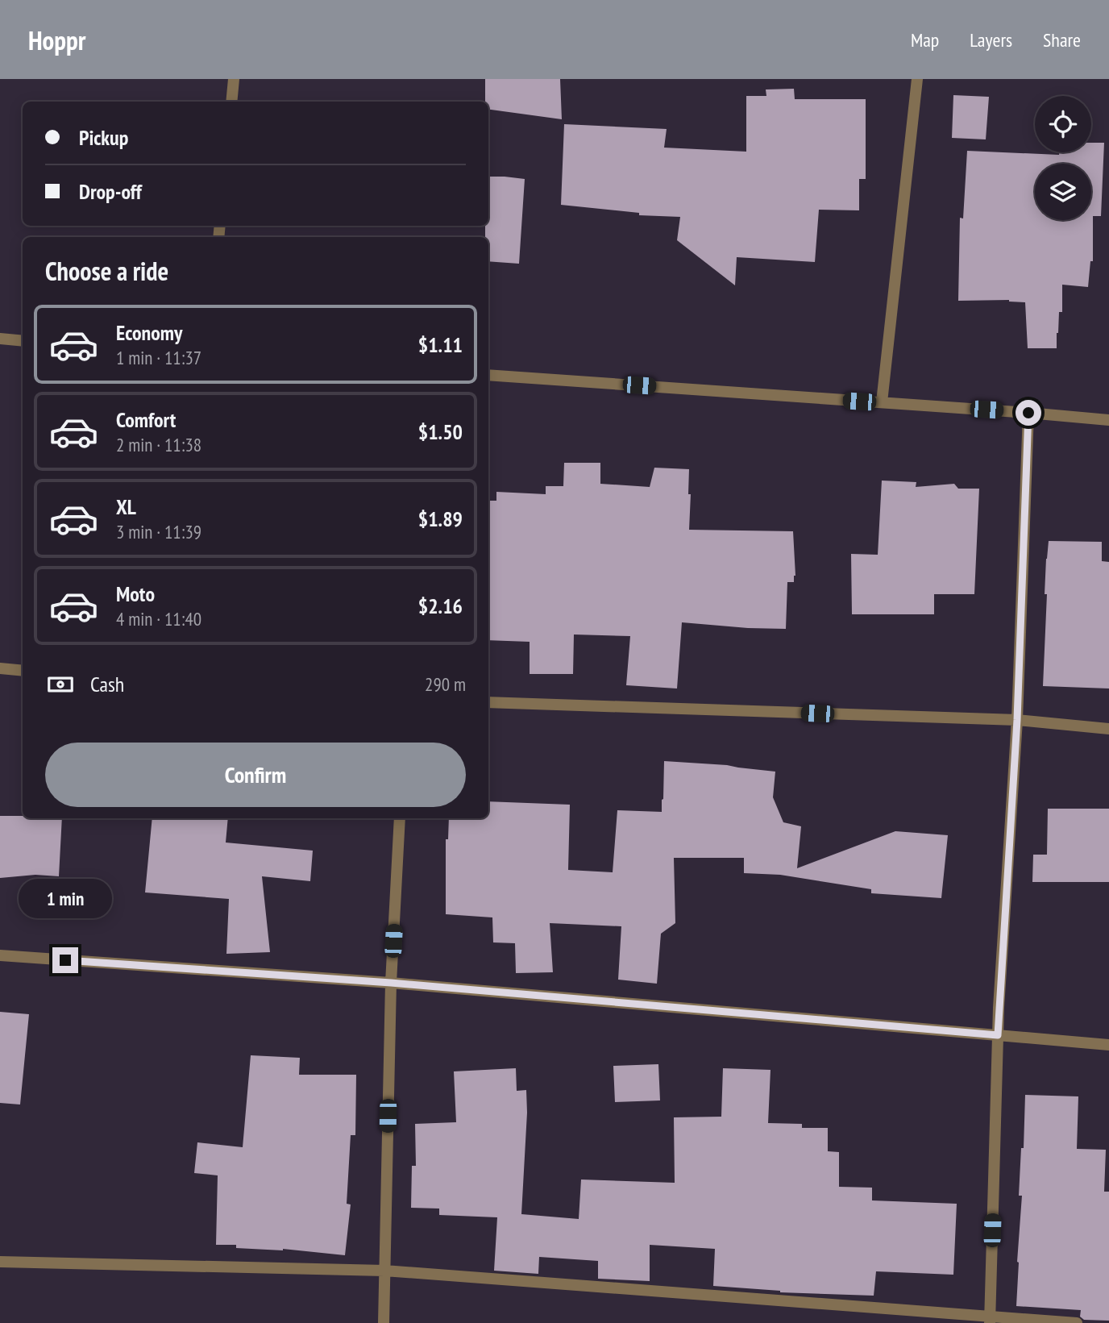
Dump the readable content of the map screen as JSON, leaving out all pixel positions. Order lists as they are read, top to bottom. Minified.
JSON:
{"page":{"header":"Hoppr","nav":["Map","Layers","Share"],"banner":["Pickup","Drop-off"],"heading":"Choose a ride","list":[{"name":"Economy","note":"1 min · 11:37","value":"$1.11"},{"name":"Comfort","note":"2 min · 11:38","value":"$1.50"},{"name":"XL","note":"3 min · 11:39","value":"$1.89"},{"name":"Moto","note":"4 min · 11:40","value":"$2.16"}],"pay":["Cash","290 m"],"buttons":"Confirm","bubble":"1 min"}}
